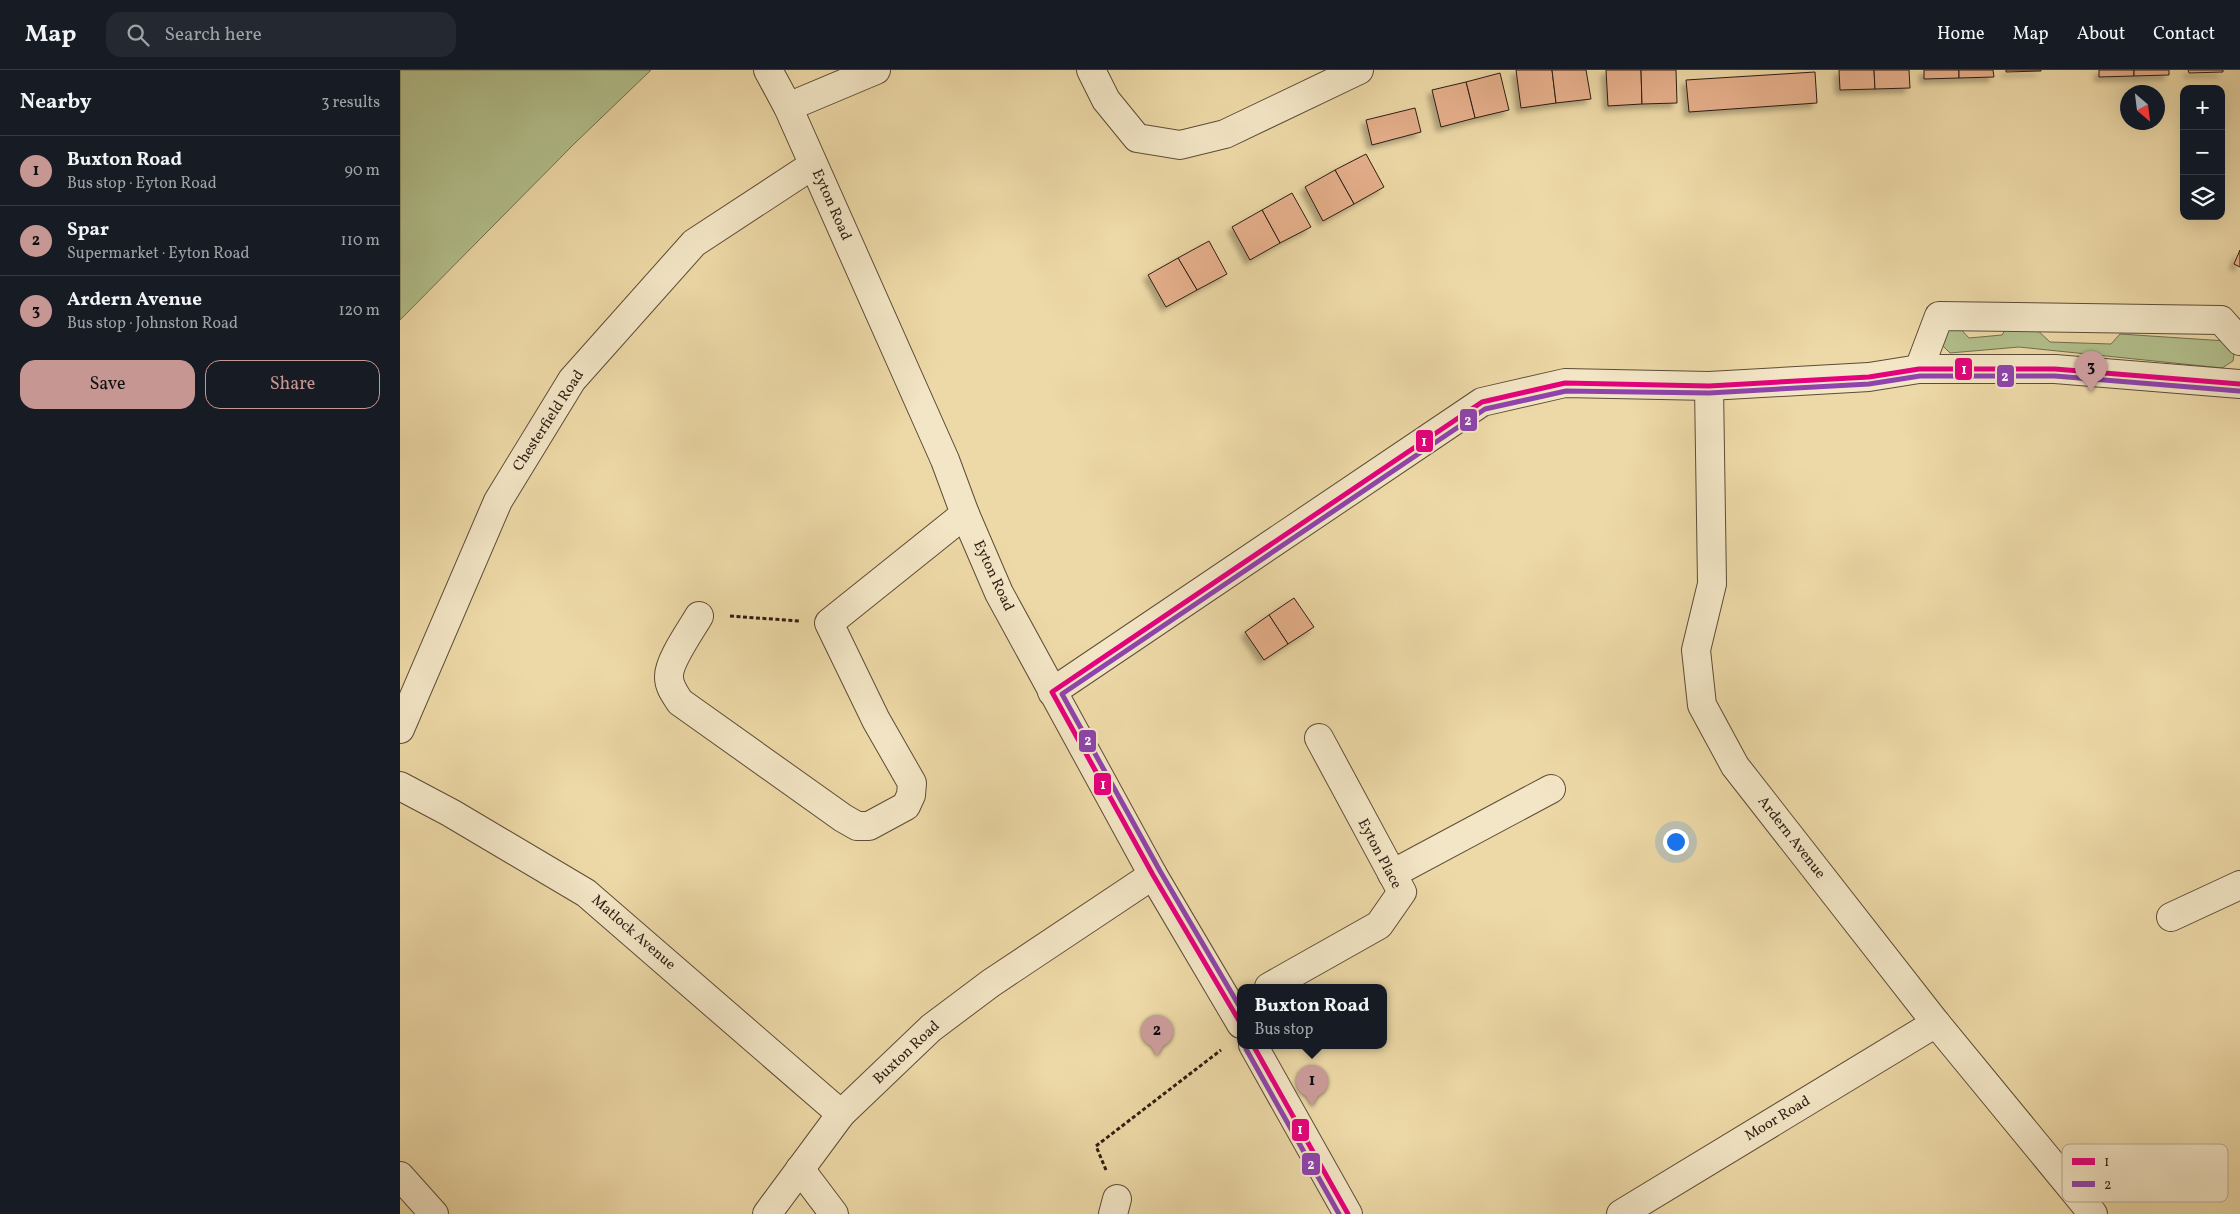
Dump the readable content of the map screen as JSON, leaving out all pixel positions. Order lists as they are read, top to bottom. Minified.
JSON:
{"streets":{"street":["Eyton Road","Chesterfield Road","Ardern Avenue","Eyton Place","Matlock Avenue","Buxton Road","Moor Road"]},"crossings":[["Eyton Road","Chesterfield Road"],["Eyton Road","Buxton Road"],["Ardern Avenue","Moor Road"],["Matlock Avenue","Buxton Road"]],"lines":["transit line 1","transit line 2"],"legend":["1","2"],"north":"bottom right","page":{"header":"Map","search":"Search here","nav":["Home","Map","About","Contact"],"heading":["Nearby","3 results"],"map_buttons":["+","−"],"list":[{"mark":"1","name":"Buxton Road","note":"Bus stop · Eyton Road","value":"90 m"},{"mark":"2","name":"Spar","note":"Supermarket · Eyton Road","value":"110 m"},{"mark":"3","name":"Ardern Avenue","note":"Bus stop · Johnston Road","value":"120 m"}],"buttons":["Save","Share"],"pins":["3","2","1"],"popup":["Buxton Road","Bus stop"]}}
